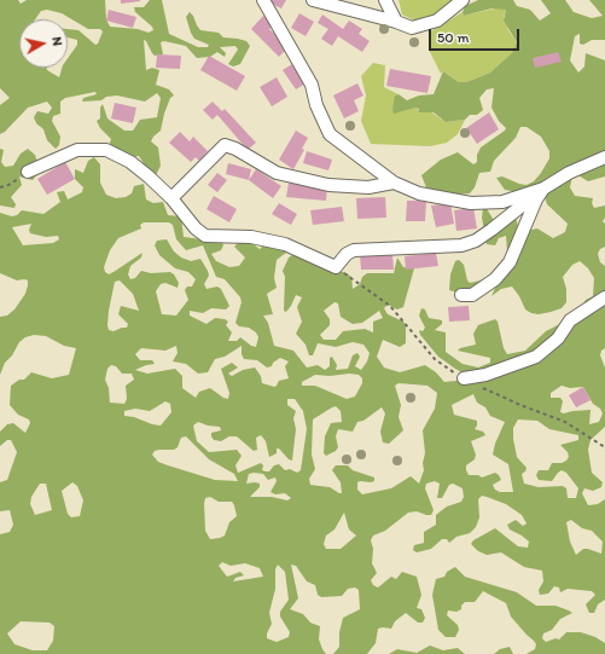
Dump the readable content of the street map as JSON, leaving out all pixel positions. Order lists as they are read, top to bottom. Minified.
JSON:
{"scale_bar":"50 m","north":"right"}
